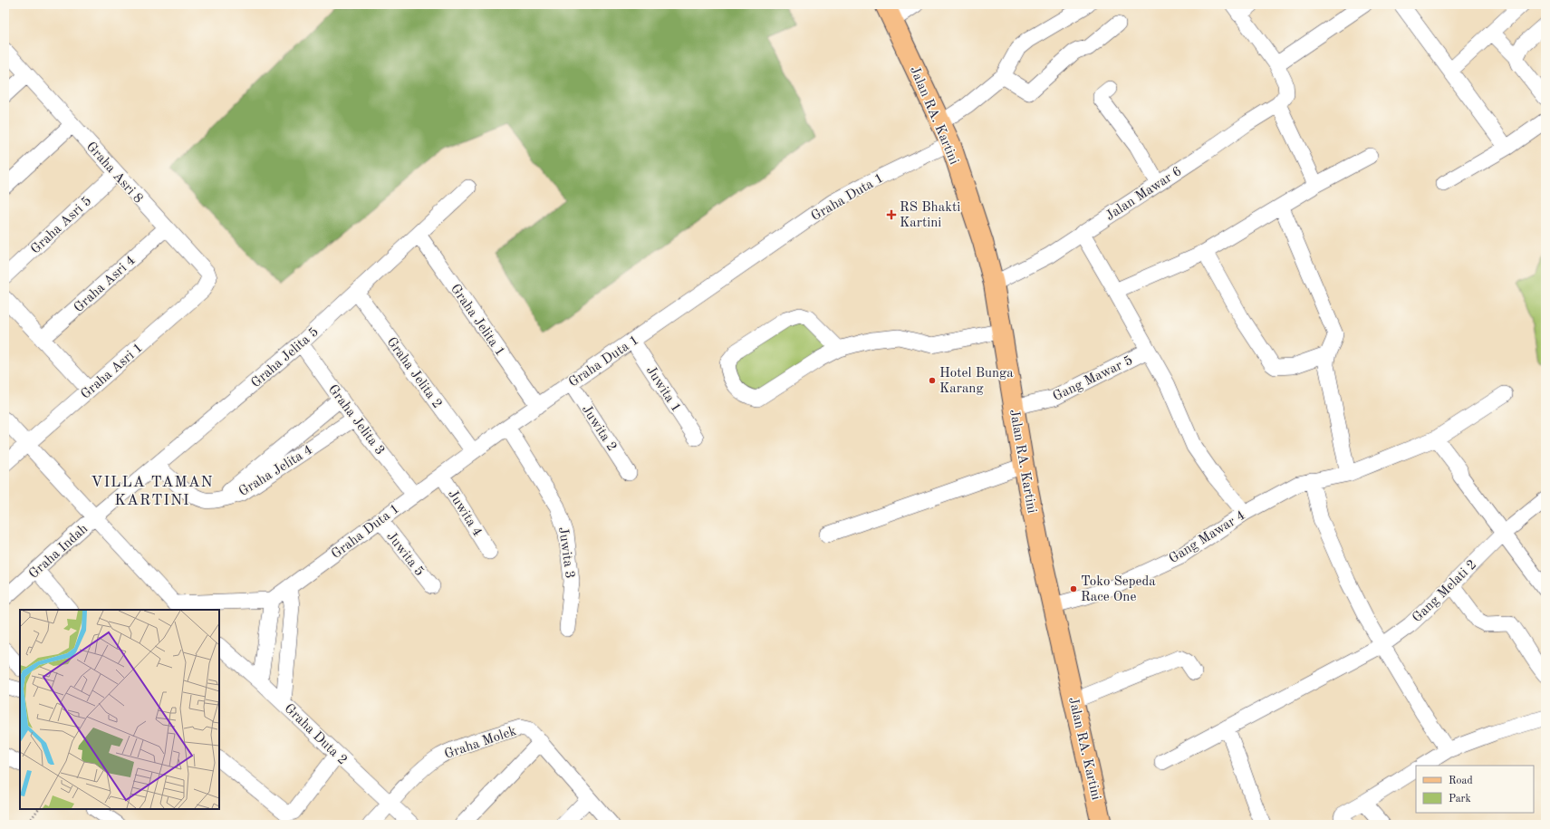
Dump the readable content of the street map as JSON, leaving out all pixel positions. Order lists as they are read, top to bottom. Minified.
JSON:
{"streets":{"main road":["Jalan RA. Kartini"],"street":["Graha Asri 8","Jalan Mawar 6","Graha Duta 1","Graha Asri 5","Graha Asri 4","Graha Jelita 1","Graha Jelita 5","Graha Asri 1","Graha Jelita 2","Gang Mawar 5","Juwita 1","Graha Jelita 3","Juwita 2","Graha Jelita 4","Juwita 4","Gang Mawar 4","Graha Indah","Juwita 3","Juwita 5","Gang Melati 2","Graha Duta 2","Graha Molek"]},"crossings":[["Jalan RA. Kartini","Jalan Mawar 6"],["Jalan RA. Kartini","Graha Duta 1"],["Jalan RA. Kartini","Gang Mawar 5"],["Jalan RA. Kartini","Gang Mawar 4"],["Graha Asri 8","Graha Asri 5"],["Graha Asri 8","Graha Asri 4"],["Graha Asri 8","Graha Asri 1"],["Graha Duta 1","Graha Jelita 1"],["Graha Duta 1","Graha Jelita 2"],["Graha Duta 1","Juwita 1"],["Graha Duta 1","Graha Jelita 3"],["Graha Duta 1","Juwita 2"],["Graha Duta 1","Juwita 4"],["Graha Duta 1","Juwita 3"],["Graha Duta 1","Juwita 5"],["Graha Jelita 1","Graha Jelita 5"],["Graha Jelita 5","Graha Jelita 2"],["Graha Jelita 5","Graha Jelita 3"],["Graha Jelita 5","Graha Jelita 4"],["Graha Jelita 5","Graha Indah"],["Graha Jelita 3","Graha Jelita 4"],["Graha Duta 2","Graha Molek"]],"districts":["VILLA TAMAN KARTINI"],"places":{"health":["RS Bhakti Kartini"],"other":["Hotel Bunga Karang","Toko Sepeda Race One"]},"legend":["Road","Park"]}
